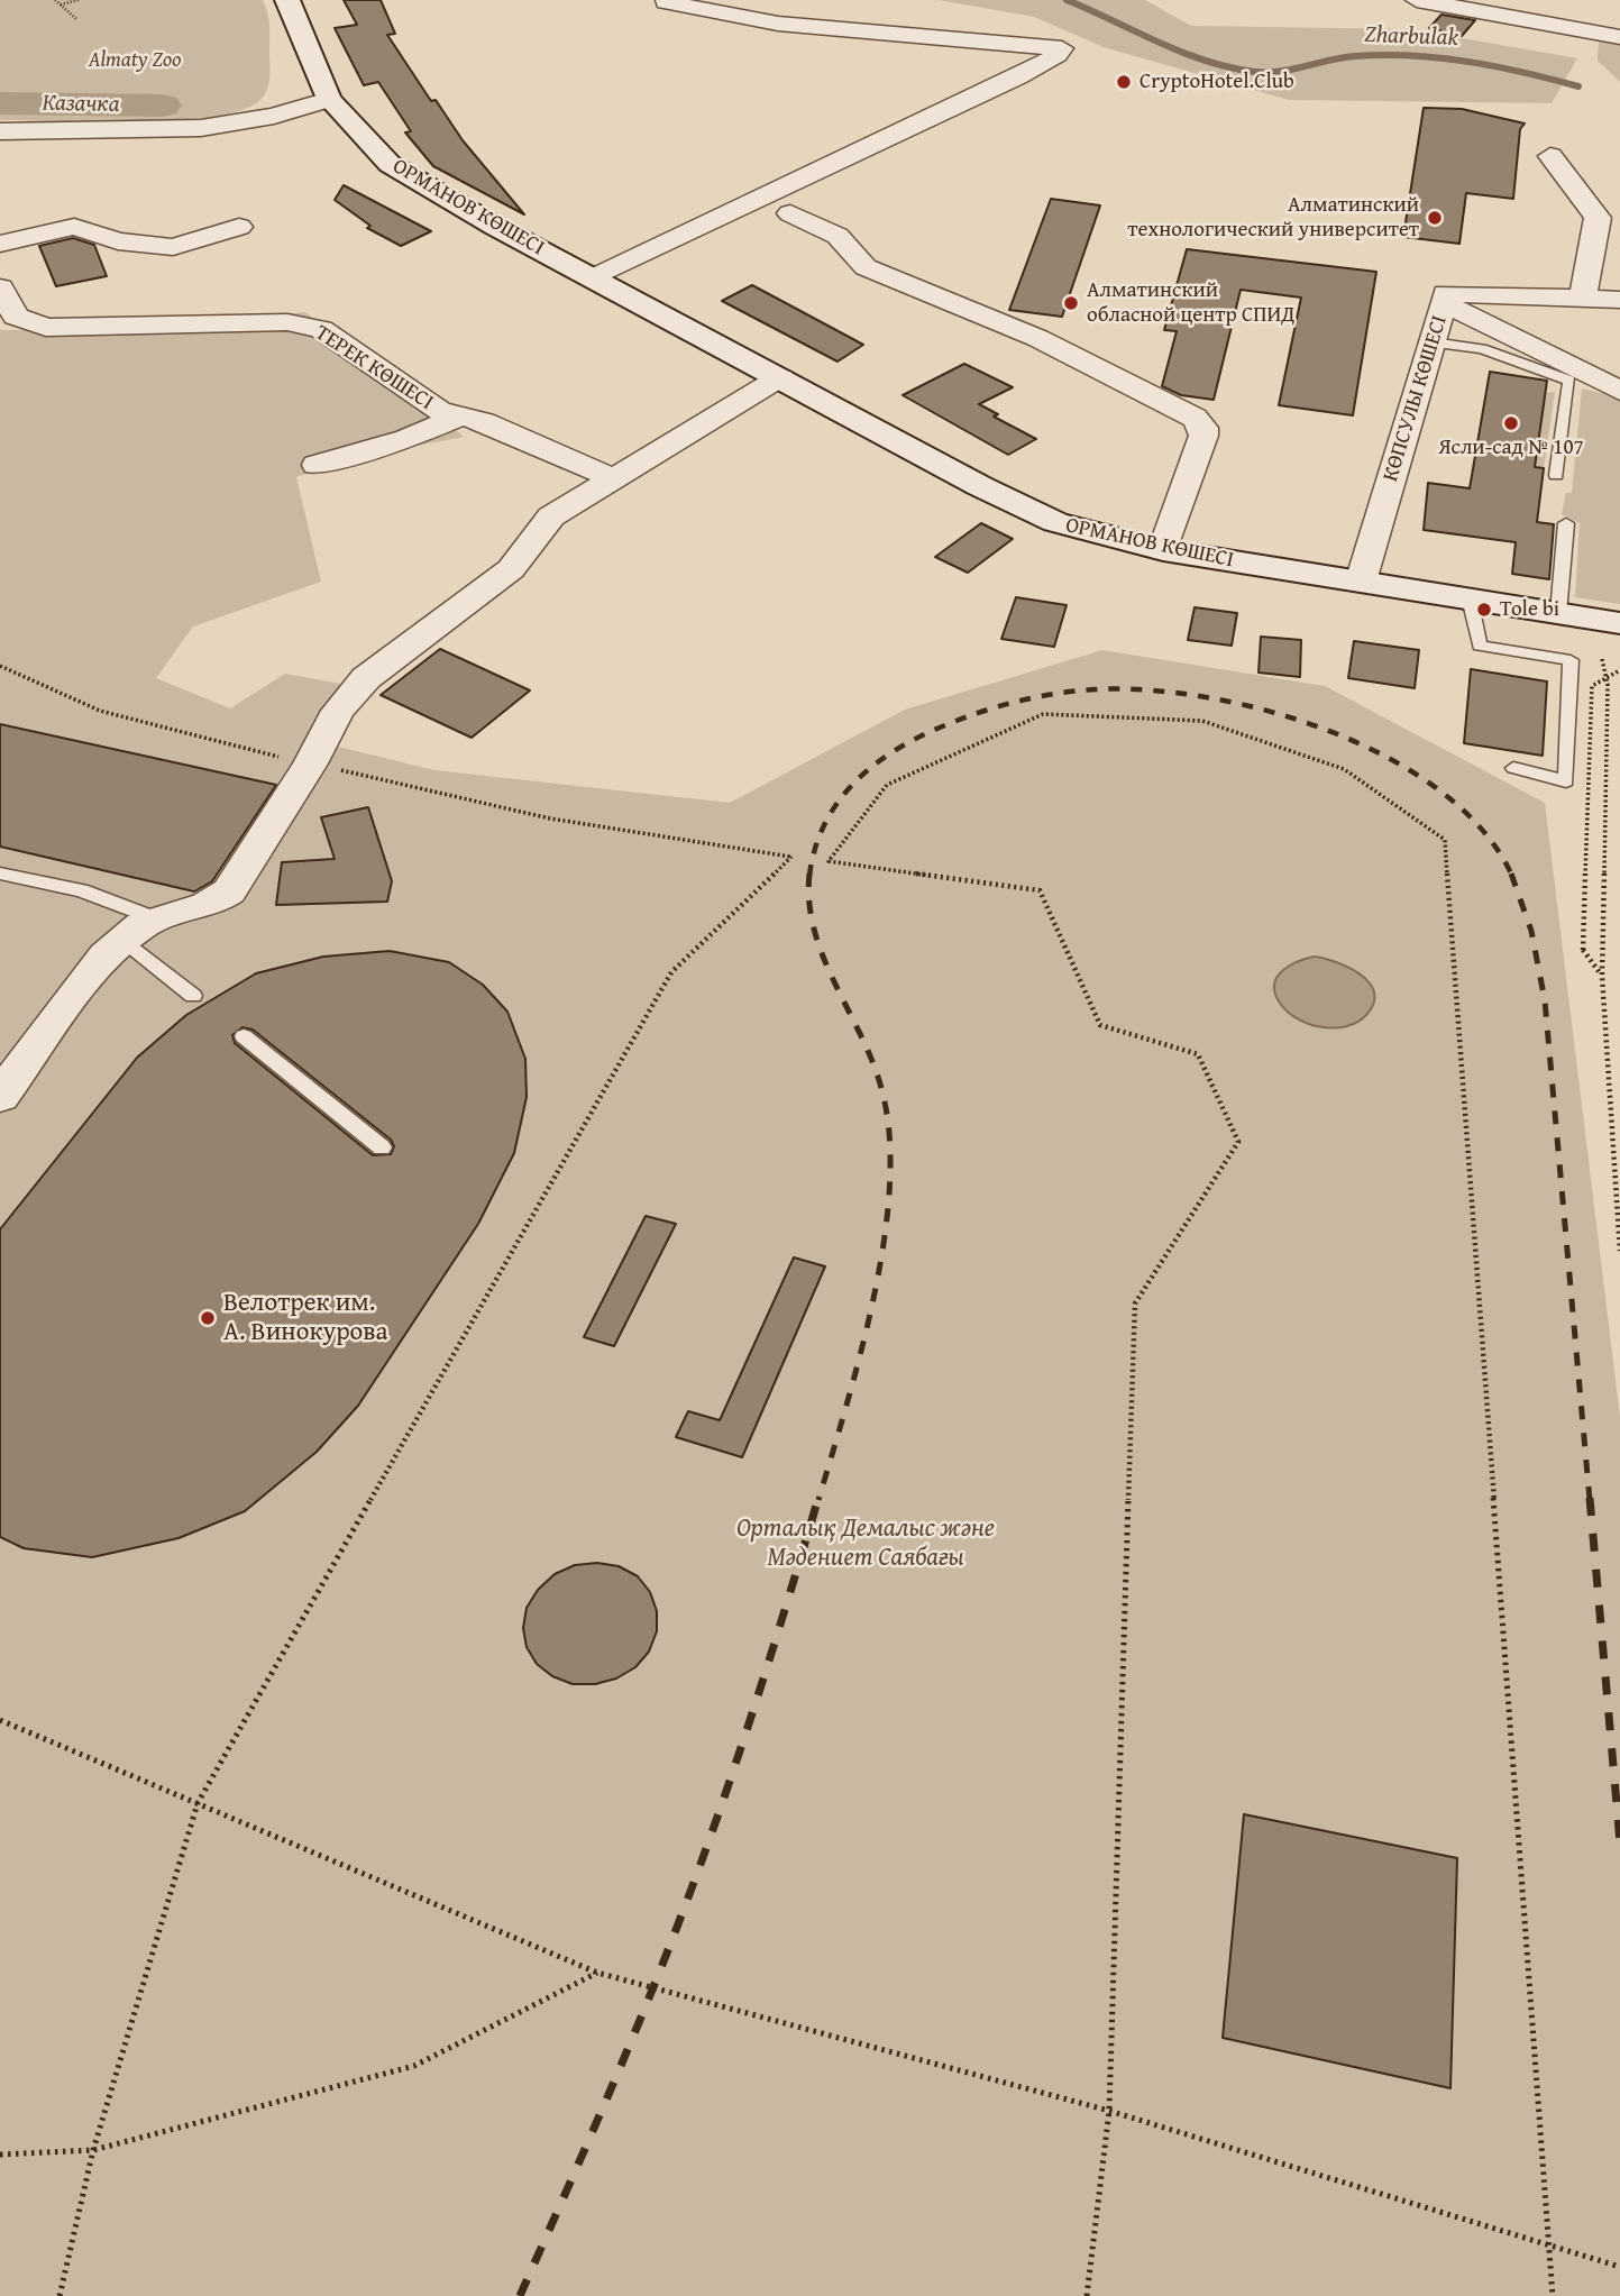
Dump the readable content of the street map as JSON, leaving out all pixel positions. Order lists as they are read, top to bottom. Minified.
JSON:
{"streets":{"street":["ОРМАНОВ КӨШЕСІ","ТЕРЕК КӨШЕСІ","КӨПСУЛЫ КӨШЕСІ"]},"crossings":[["ОРМАНОВ КӨШЕСІ","КӨПСУЛЫ КӨШЕСІ"]],"water":["Zharbulak","Казачка"],"parks":["Almaty Zoo","Орталық Демалыс және Мәдениет Саябағы"],"places":["CryptoHotel.Club","Алматинский технологический университет","Алматинский обласной центр СПИД","Ясли-сад № 107","Tole bi","Велотрек им. А. Винокурова"]}
